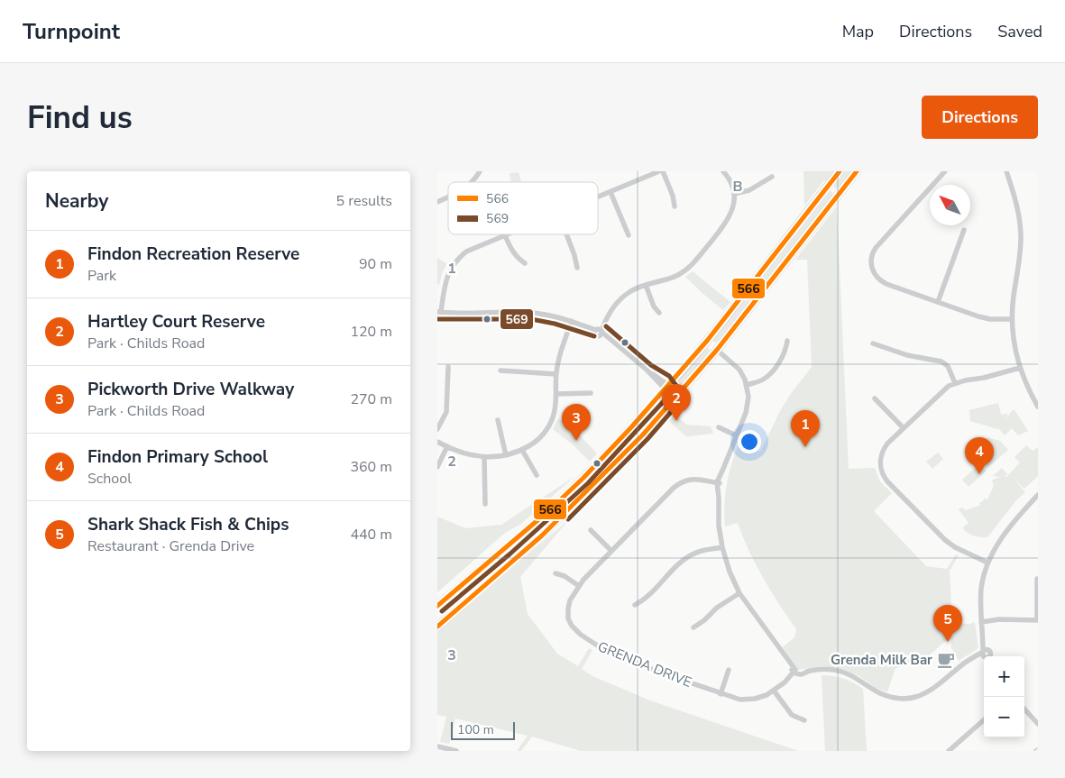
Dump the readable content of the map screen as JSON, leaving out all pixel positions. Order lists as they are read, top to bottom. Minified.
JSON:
{"streets":{"street":["GRENDA DRIVE"]},"places":{"cafe":["Grenda Milk Bar"]},"lines":["transit line 566","transit line 569"],"legend":["566","569"],"scale_bar":"100 m","north":"top left","page":{"header":"Turnpoint","nav":["Map","Directions","Saved"],"buttons":"Directions","title":"Find us","heading":["Nearby","5 results"],"list":[{"mark":"1","name":"Findon Recreation Reserve","note":"Park","value":"90 m"},{"mark":"2","name":"Hartley Court Reserve","note":"Park · Childs Road","value":"120 m"},{"mark":"3","name":"Pickworth Drive Walkway","note":"Park · Childs Road","value":"270 m"},{"mark":"4","name":"Findon Primary School","note":"School","value":"360 m"},{"mark":"5","name":"Shark Shack Fish & Chips","note":"Restaurant · Grenda Drive","value":"440 m"}],"pins":["2","3","1","4","5"],"map_buttons":["+","−"],"scale":"100 m"},"grid":{"columns":["B"],"rows":["1","2","3"]}}
